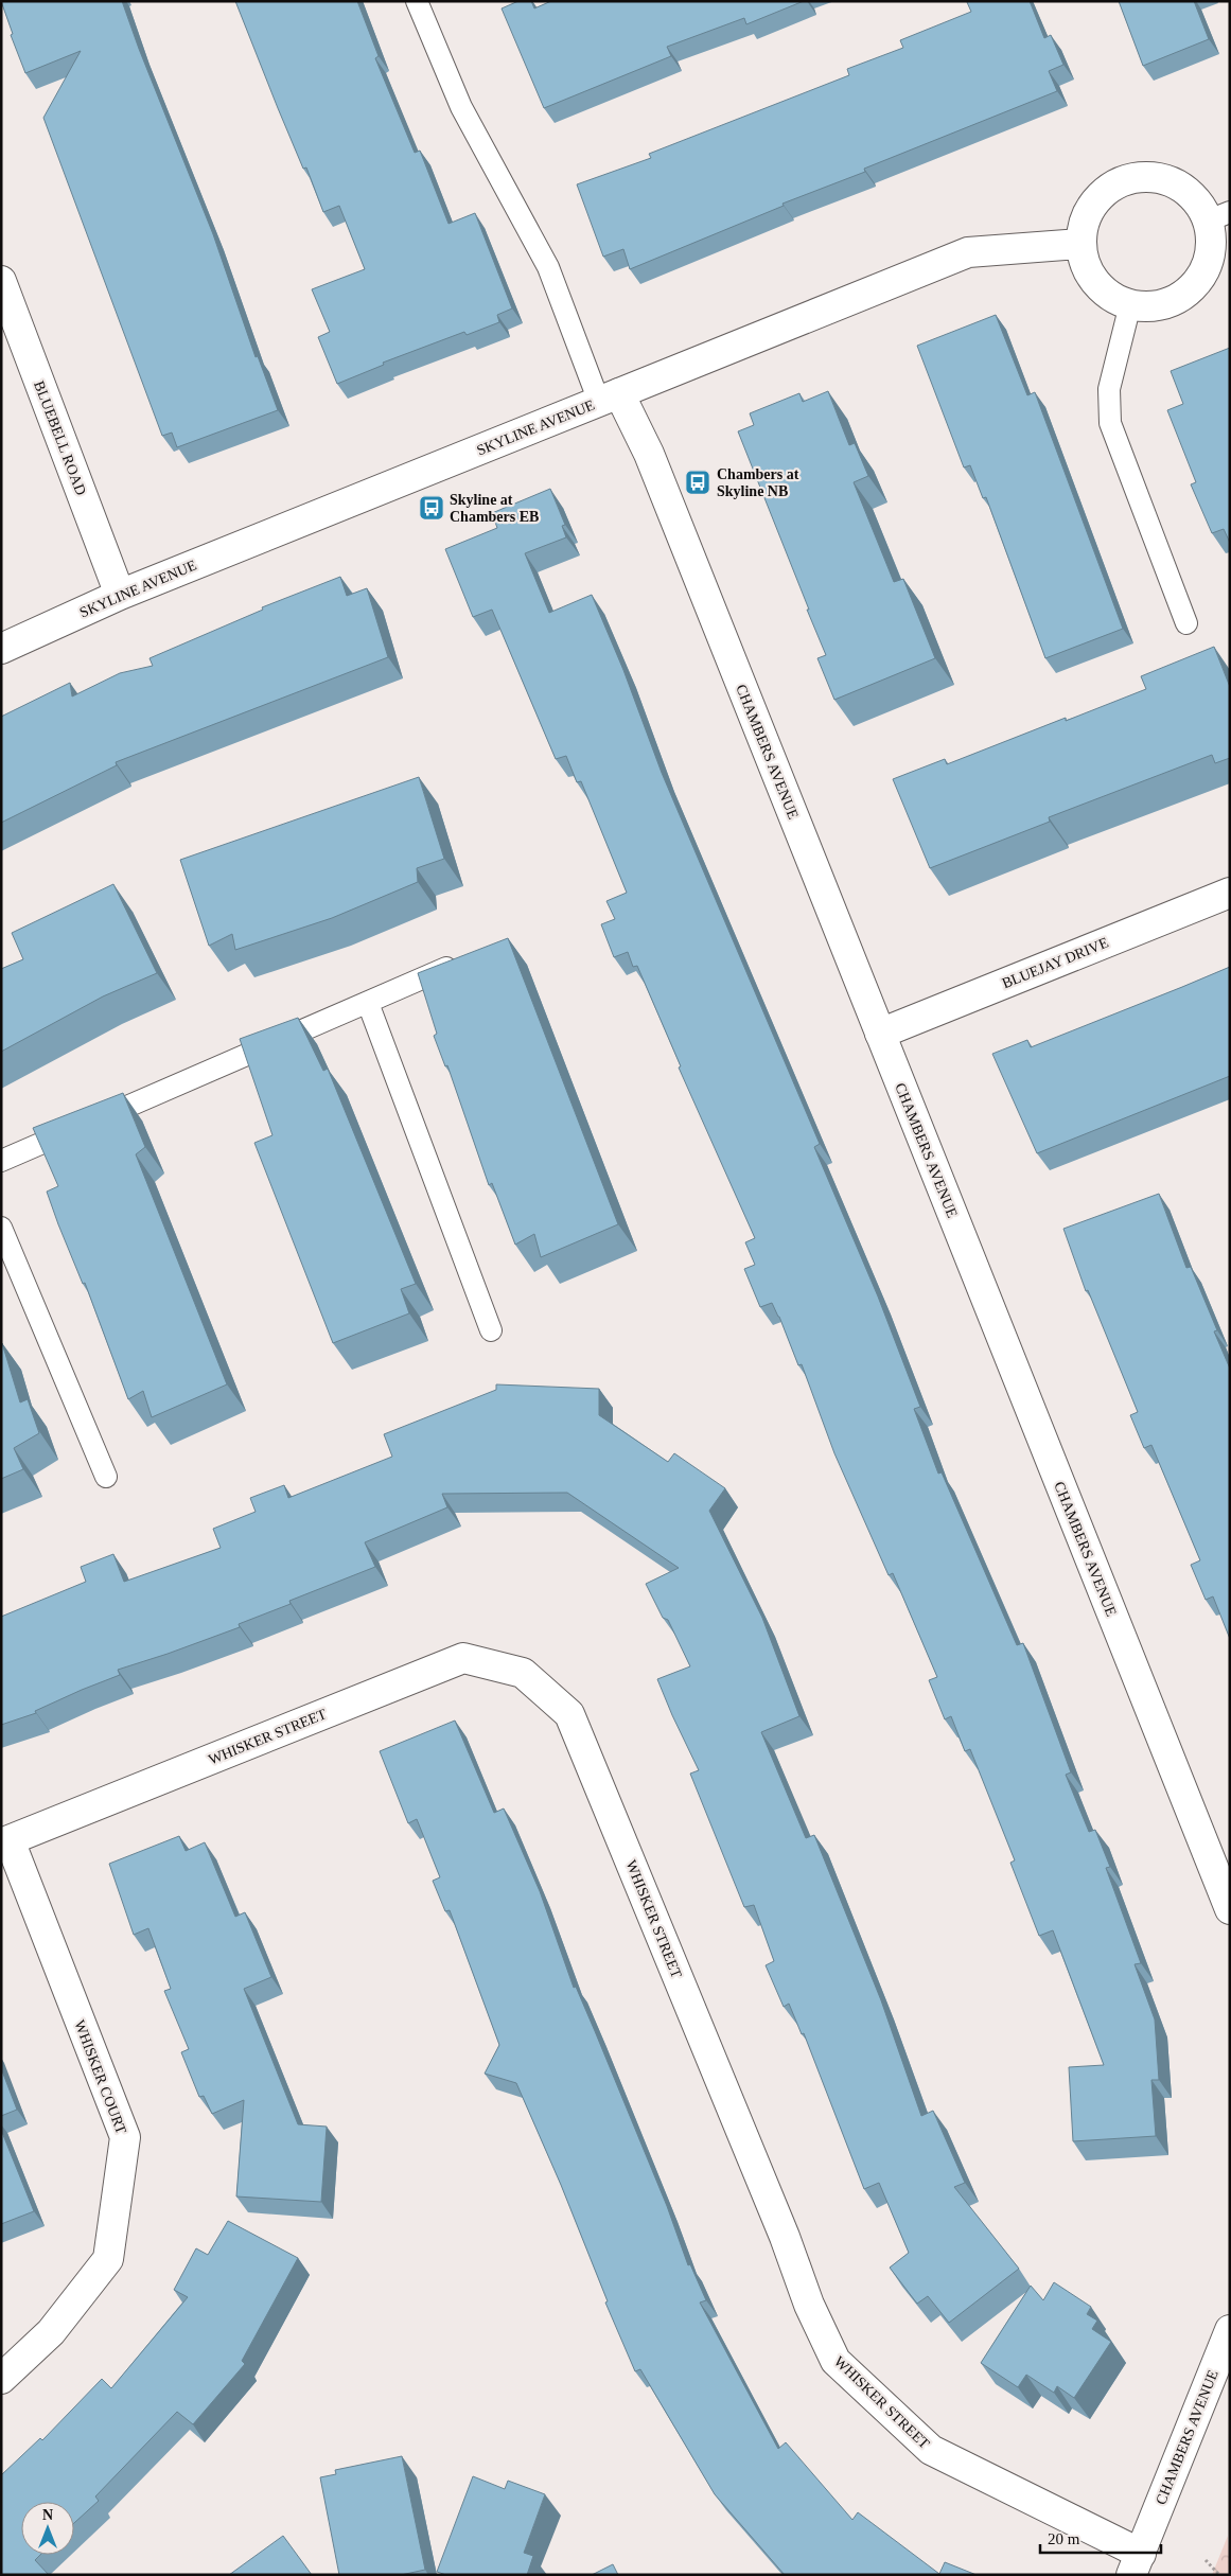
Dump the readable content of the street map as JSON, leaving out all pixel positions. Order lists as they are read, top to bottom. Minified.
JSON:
{"streets":{"street":["SKYLINE AVENUE","BLUEBELL ROAD","CHAMBERS AVENUE","BLUEJAY DRIVE","WHISKER STREET","WHISKER COURT"]},"crossings":[["SKYLINE AVENUE","BLUEBELL ROAD"],["SKYLINE AVENUE","CHAMBERS AVENUE"],["CHAMBERS AVENUE","BLUEJAY DRIVE"],["CHAMBERS AVENUE","WHISKER STREET"],["WHISKER STREET","WHISKER COURT"]],"places":{"bus stop":["Chambers at Skyline NB","Skyline at Chambers EB"]},"scale_bar":"20 m","north":"top"}
